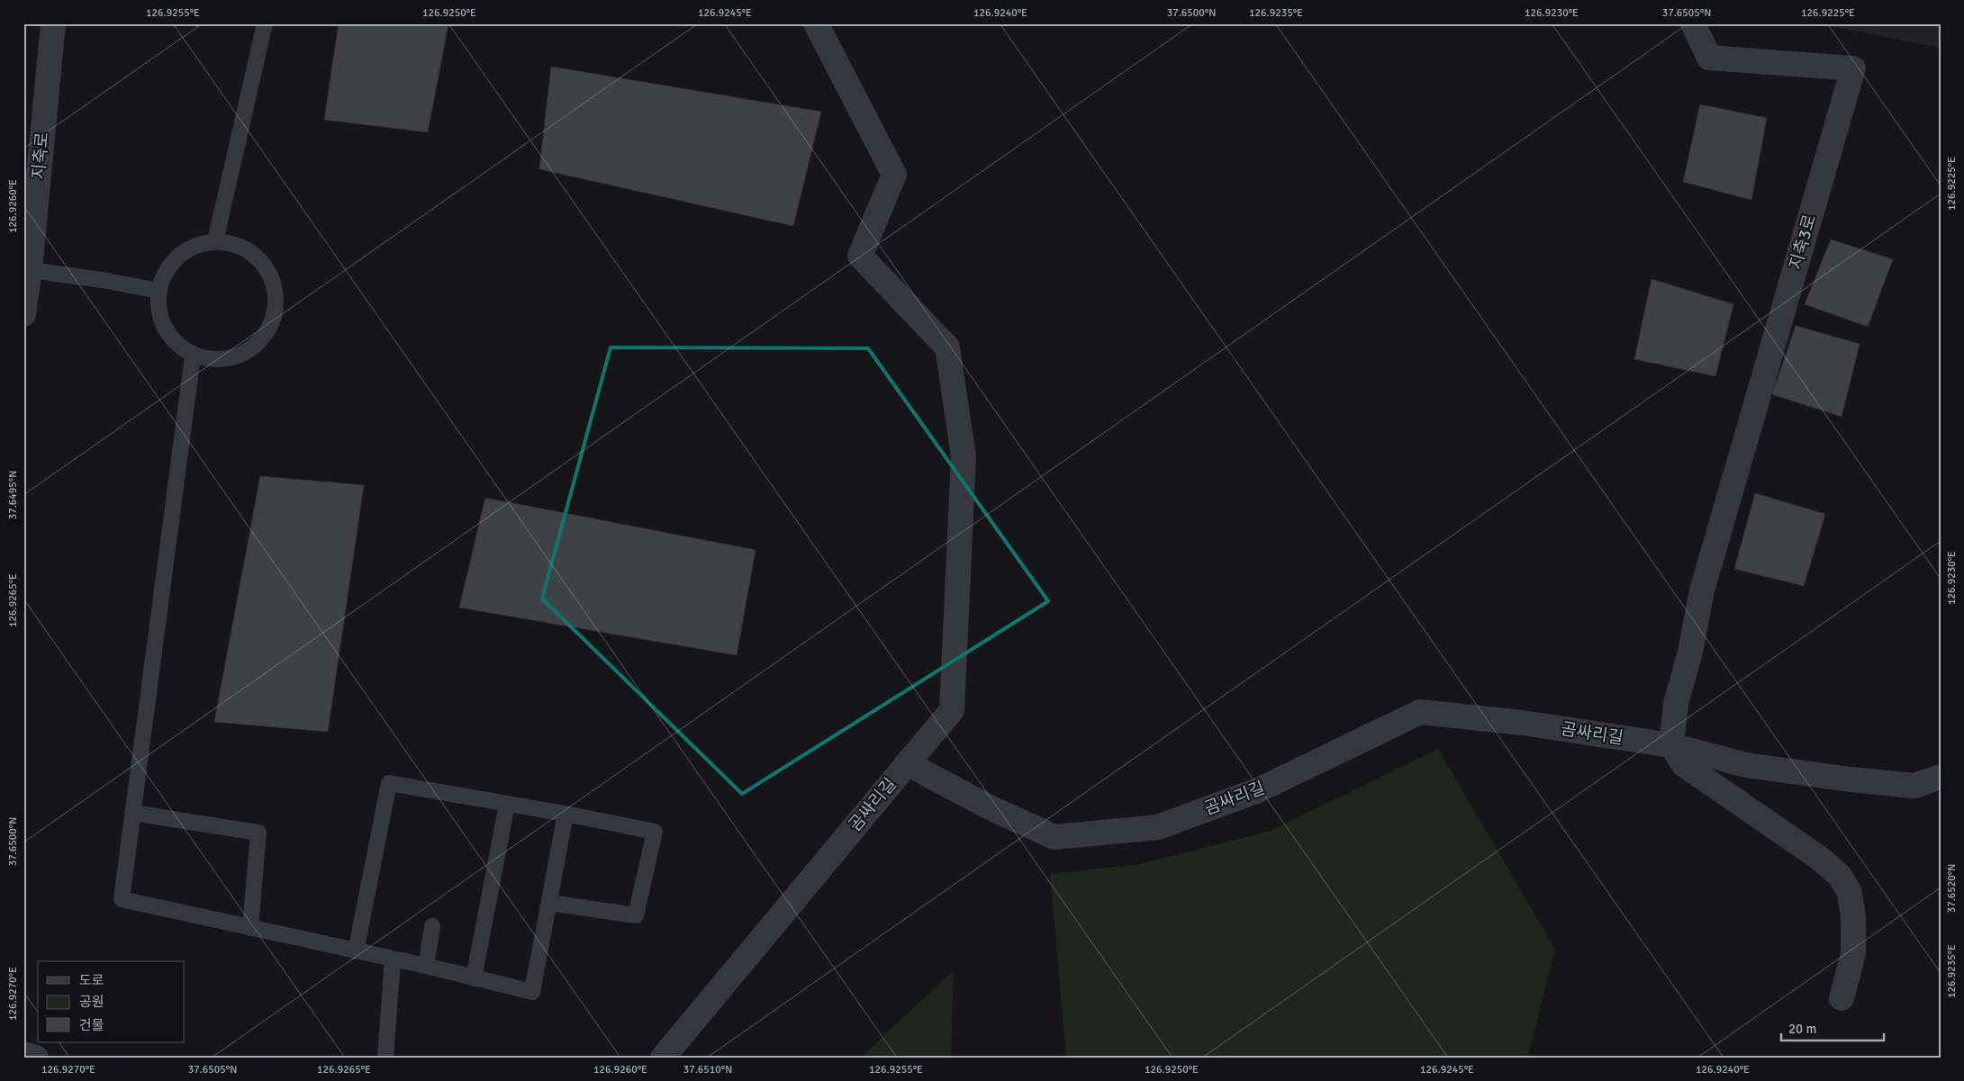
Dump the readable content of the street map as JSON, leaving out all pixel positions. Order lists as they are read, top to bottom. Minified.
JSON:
{"streets":{"street":["지축로","지축3로","곰싸리길"]},"crossings":[["지축3로","곰싸리길"]],"legend":["도로","공원","건물"],"scale_bar":"20 m","coordinates":["126.9255°E","126.9250°E","126.9245°E","126.9240°E","37.6500°N","126.9235°E","126.9230°E","37.6505°N","126.9225°E","126.9260°E","37.6495°N","126.9265°E","37.6520°N","126.9270°E","37.6510°N"]}
